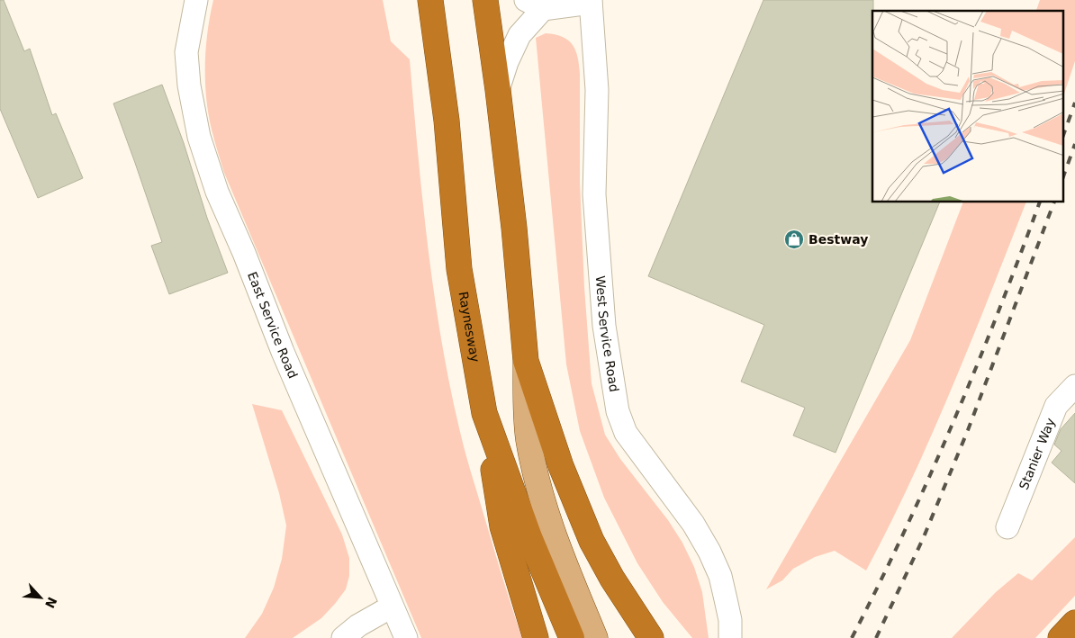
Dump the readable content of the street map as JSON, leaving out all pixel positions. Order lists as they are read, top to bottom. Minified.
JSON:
{"streets":{"highway":["Raynesway"],"street":["East Service Road","West Service Road","Stanier Way"]},"places":{"shop":["Bestway"]},"north":"bottom right"}
